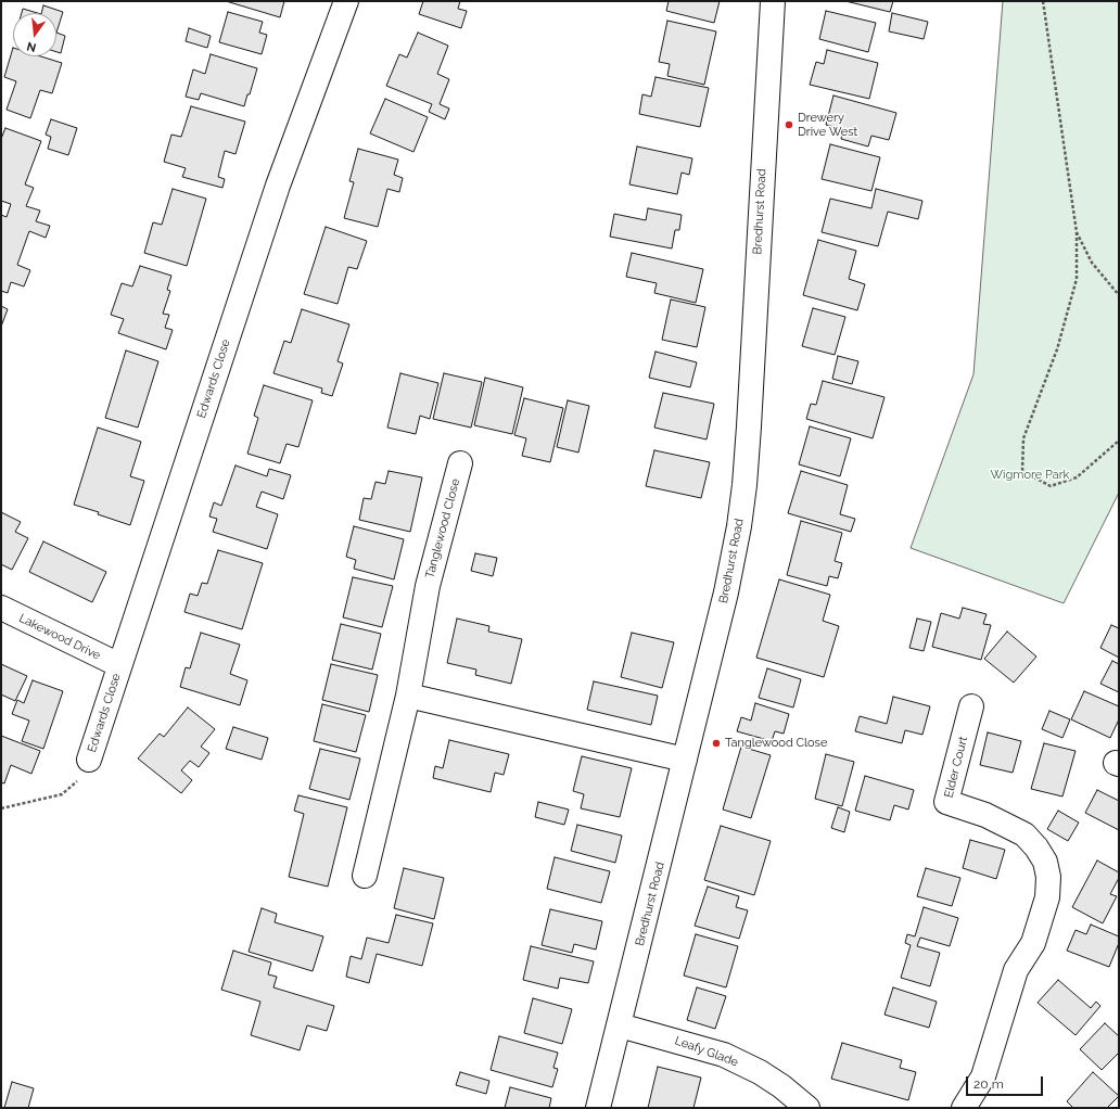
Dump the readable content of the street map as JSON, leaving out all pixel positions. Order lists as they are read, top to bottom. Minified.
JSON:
{"streets":{"street":["Bredhurst Road","Edwards Close","Tanglewood Close","Lakewood Drive","Elder Court","Leafy Glade"]},"crossings":[["Bredhurst Road","Leafy Glade"],["Edwards Close","Lakewood Drive"]],"parks":["Wigmore Park"],"places":["Drewery Drive West","Tanglewood Close"],"scale_bar":"20 m","north":"bottom"}
